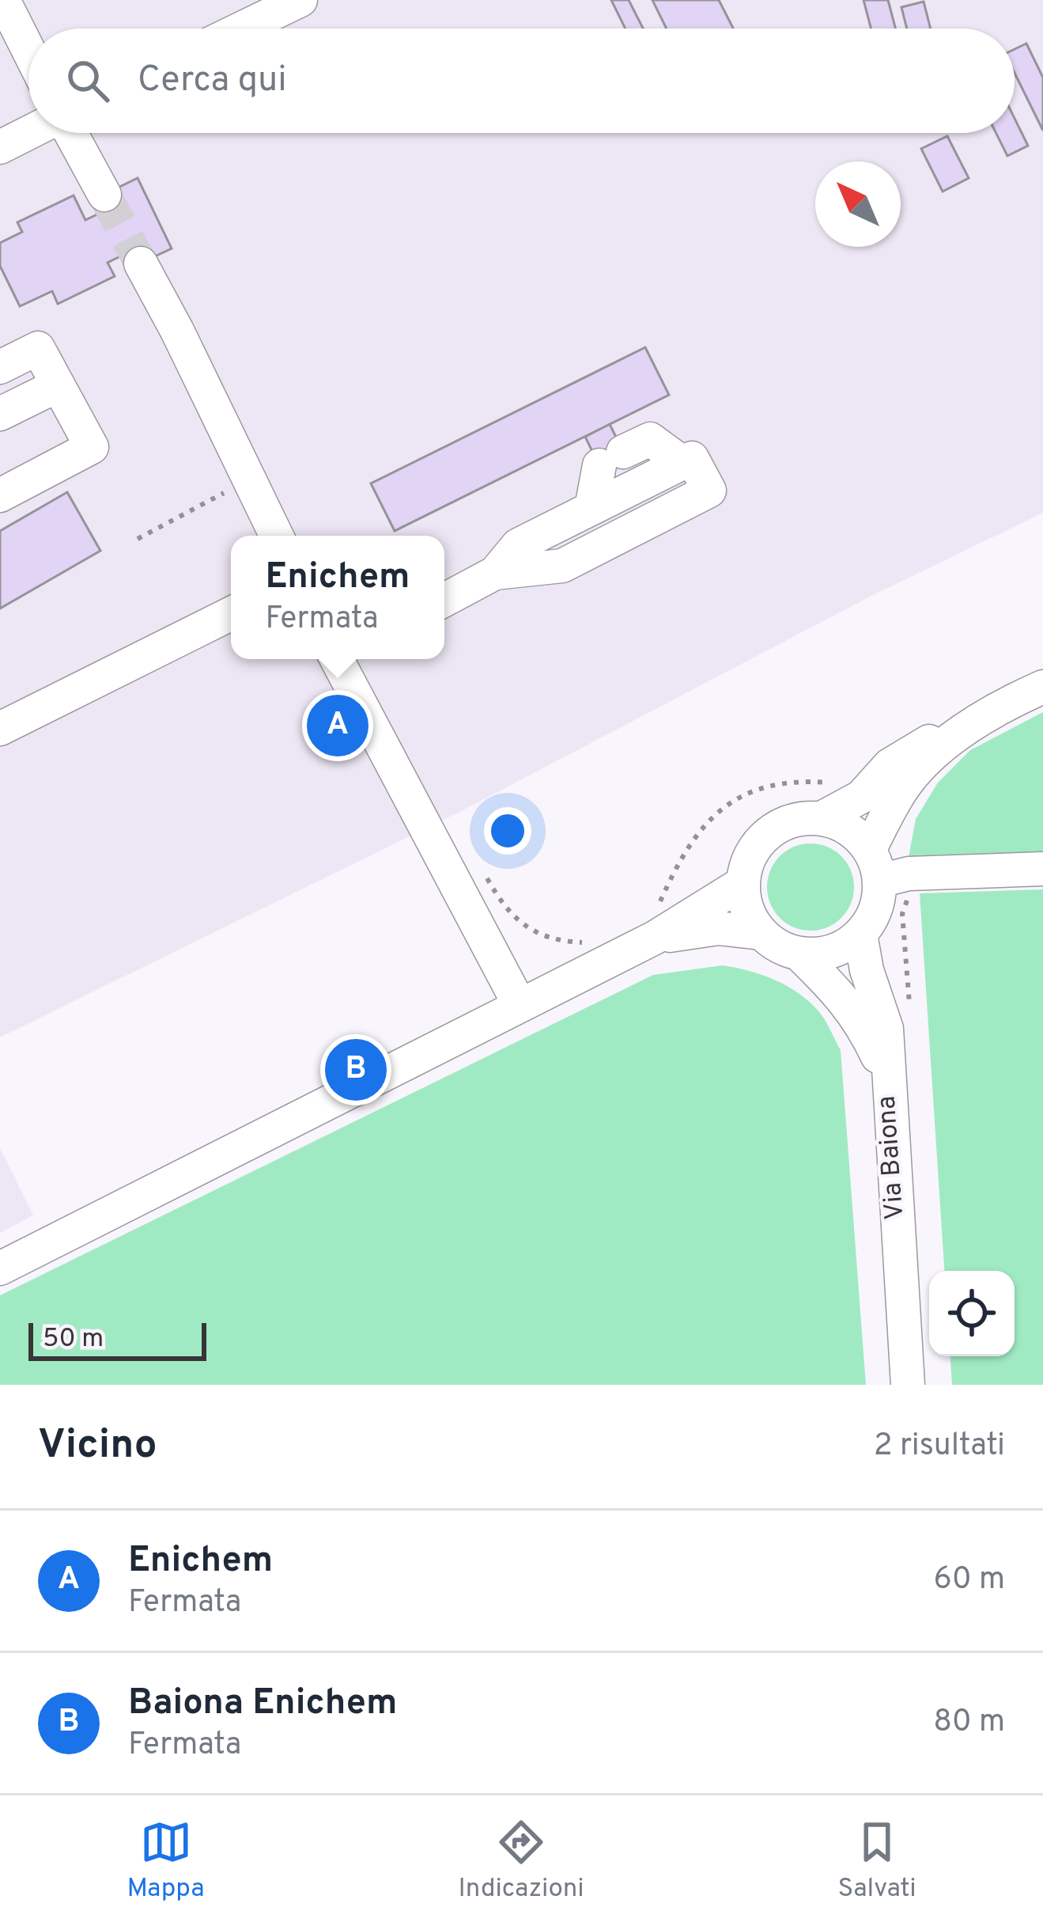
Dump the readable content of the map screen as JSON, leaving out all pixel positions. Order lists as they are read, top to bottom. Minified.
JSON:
{"streets":{"street":["Via Baiona"]},"scale_bar":"50 m","north":"top left","page":{"search":"Cerca qui","popup":["Enichem","Fermata"],"pins":["A","B"],"scale":"50 m","heading":["Vicino","2 risultati"],"list":[{"mark":"A","name":"Enichem","note":"Fermata","value":"60 m"},{"mark":"B","name":"Baiona Enichem","note":"Fermata","value":"80 m"}],"nav":["Mappa","Indicazioni","Salvati"]}}
